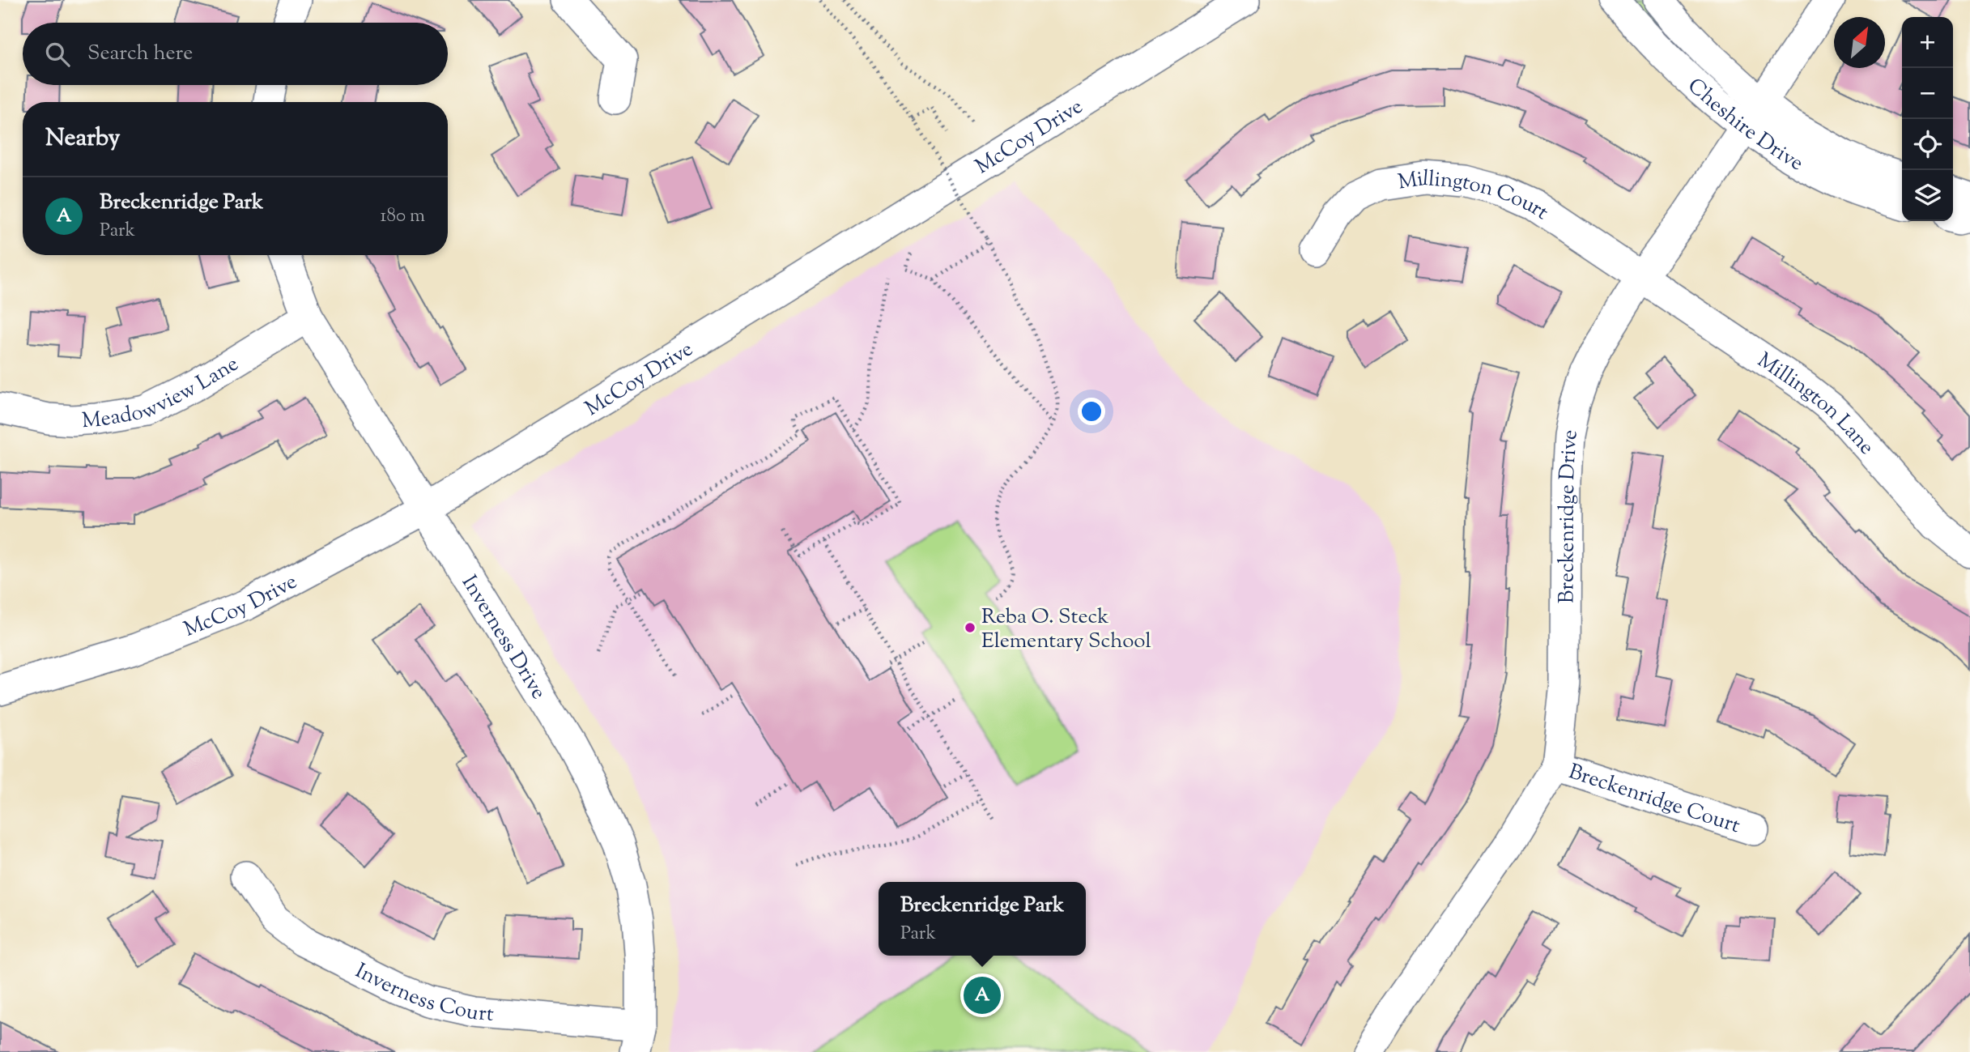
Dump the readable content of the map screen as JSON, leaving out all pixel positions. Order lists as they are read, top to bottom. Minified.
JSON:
{"streets":{"street":["Cheshire Drive","McCoy Drive","Millington Court","Meadowview Lane","Millington Lane","Breckenridge Drive","Inverness Drive","Breckenridge Court","Inverness Court"]},"crossings":[["Cheshire Drive","Breckenridge Drive"],["McCoy Drive","Inverness Drive"],["Millington Court","Millington Lane"],["Millington Court","Breckenridge Drive"],["Meadowview Lane","Inverness Drive"],["Millington Lane","Breckenridge Drive"],["Breckenridge Drive","Breckenridge Court"],["Inverness Drive","Inverness Court"]],"places":["Reba O. Steck Elementary School"],"north":"top right","page":{"map_buttons":["+","−"],"search":"Search here","heading":"Nearby","list":[{"mark":"A","name":"Breckenridge Park","note":"Park","value":"180 m"}],"popup":["Breckenridge Park","Park"],"pins":"A"}}
